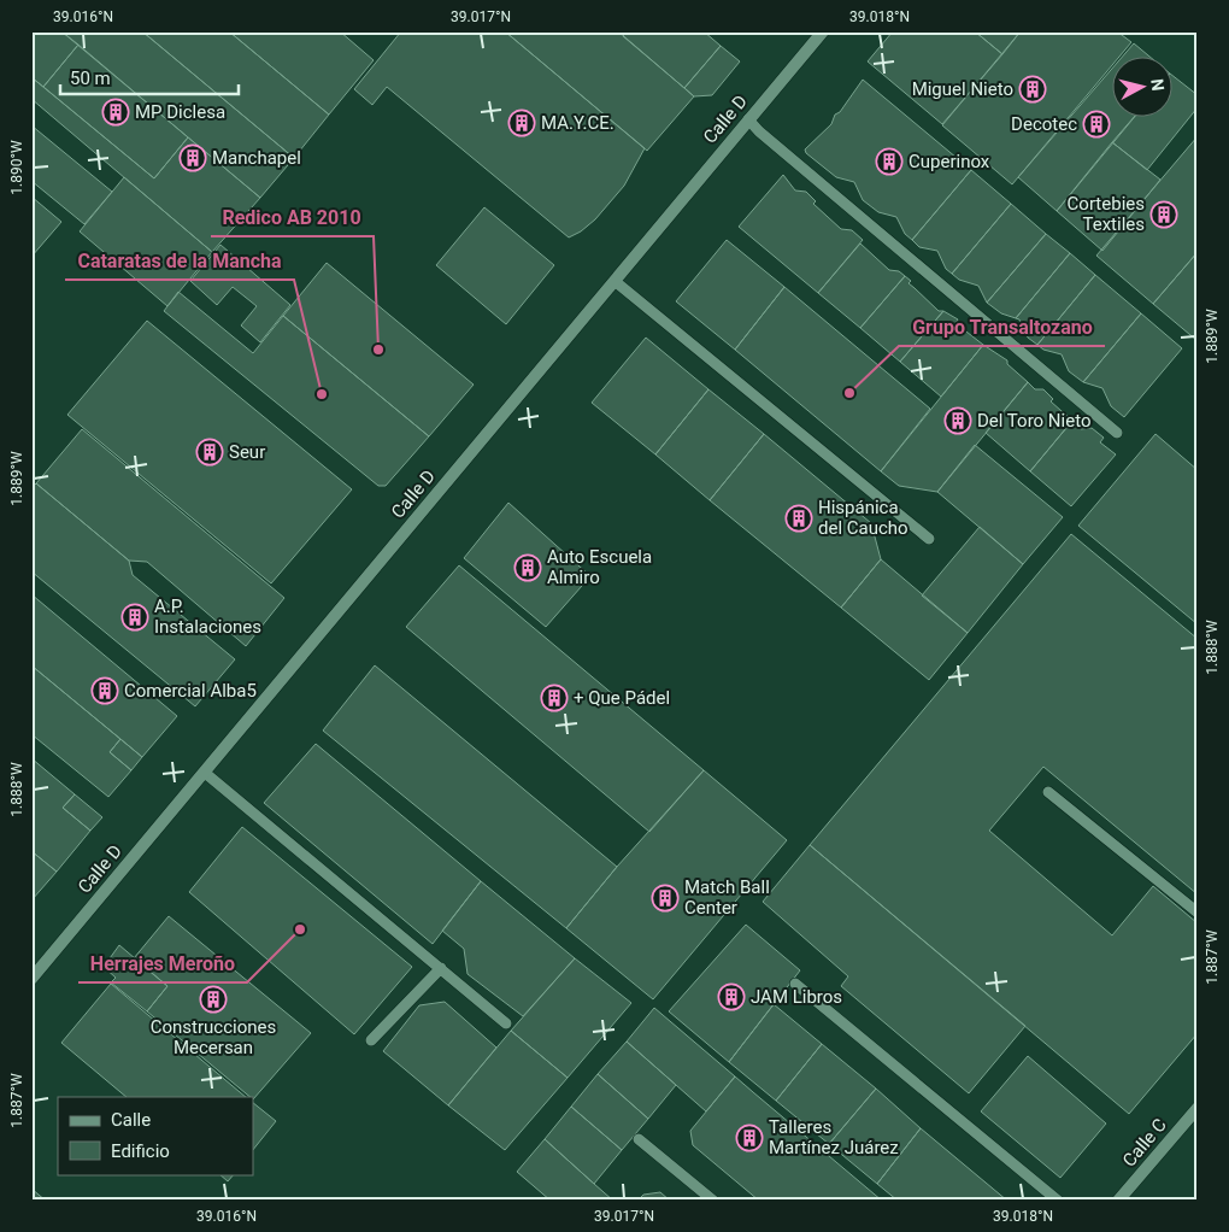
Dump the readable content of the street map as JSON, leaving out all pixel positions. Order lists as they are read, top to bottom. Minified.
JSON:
{"streets":{"street":["Calle D","Calle C"]},"places":{"building":["Miguel Nieto","MP Diclesa","MA.Y.CE.","Decotec","Manchapel","Cuperinox","Cortebies Textiles","Del Toro Nieto","Seur","Hispánica del Caucho","Auto Escuela Almiro","A.P. Instalaciones","Comercial Alba5","+ Que Pádel","Match Ball Center","JAM Libros","Construcciones Mecersan","Talleres Martínez Juárez"],"other":["Redico AB 2010","Grupo Transaltozano","Cataratas de la Mancha","Herrajes Meroño"]},"legend":["Calle","Edificio"],"scale_bar":"50 m","north":"right","coordinates":["39.016°N","39.017°N","39.018°N","1.890°W","1.889°W","1.888°W","1.887°W"]}
